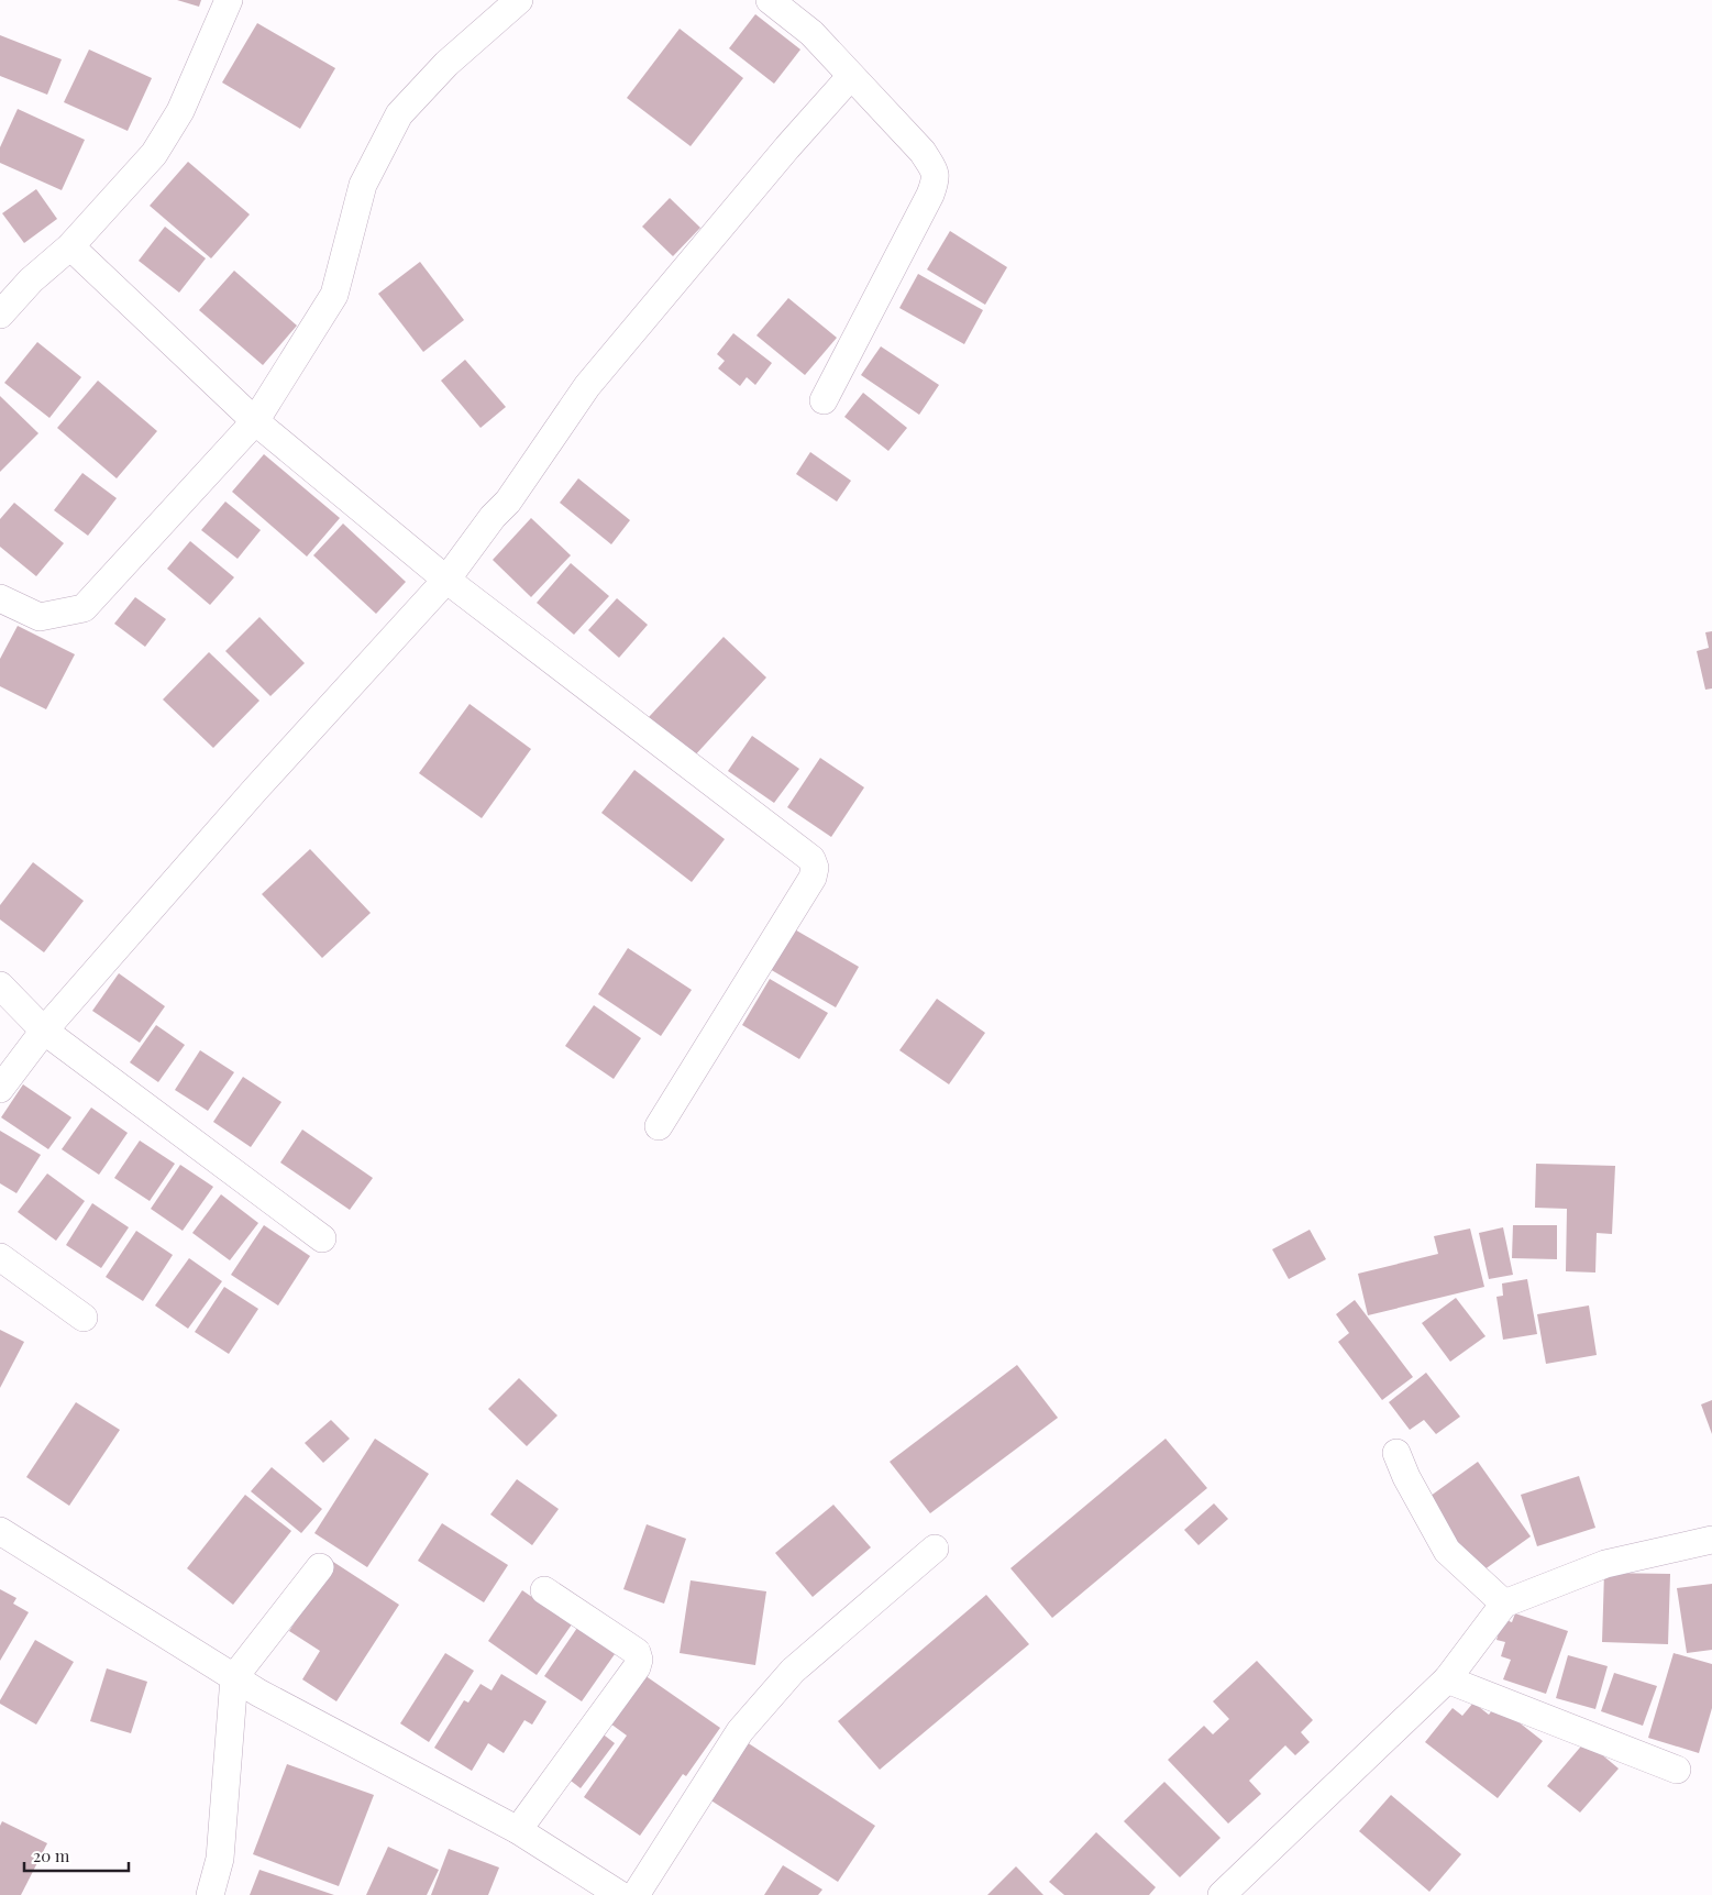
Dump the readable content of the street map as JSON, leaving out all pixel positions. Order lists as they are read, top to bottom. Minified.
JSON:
{"scale_bar":"20 m"}
